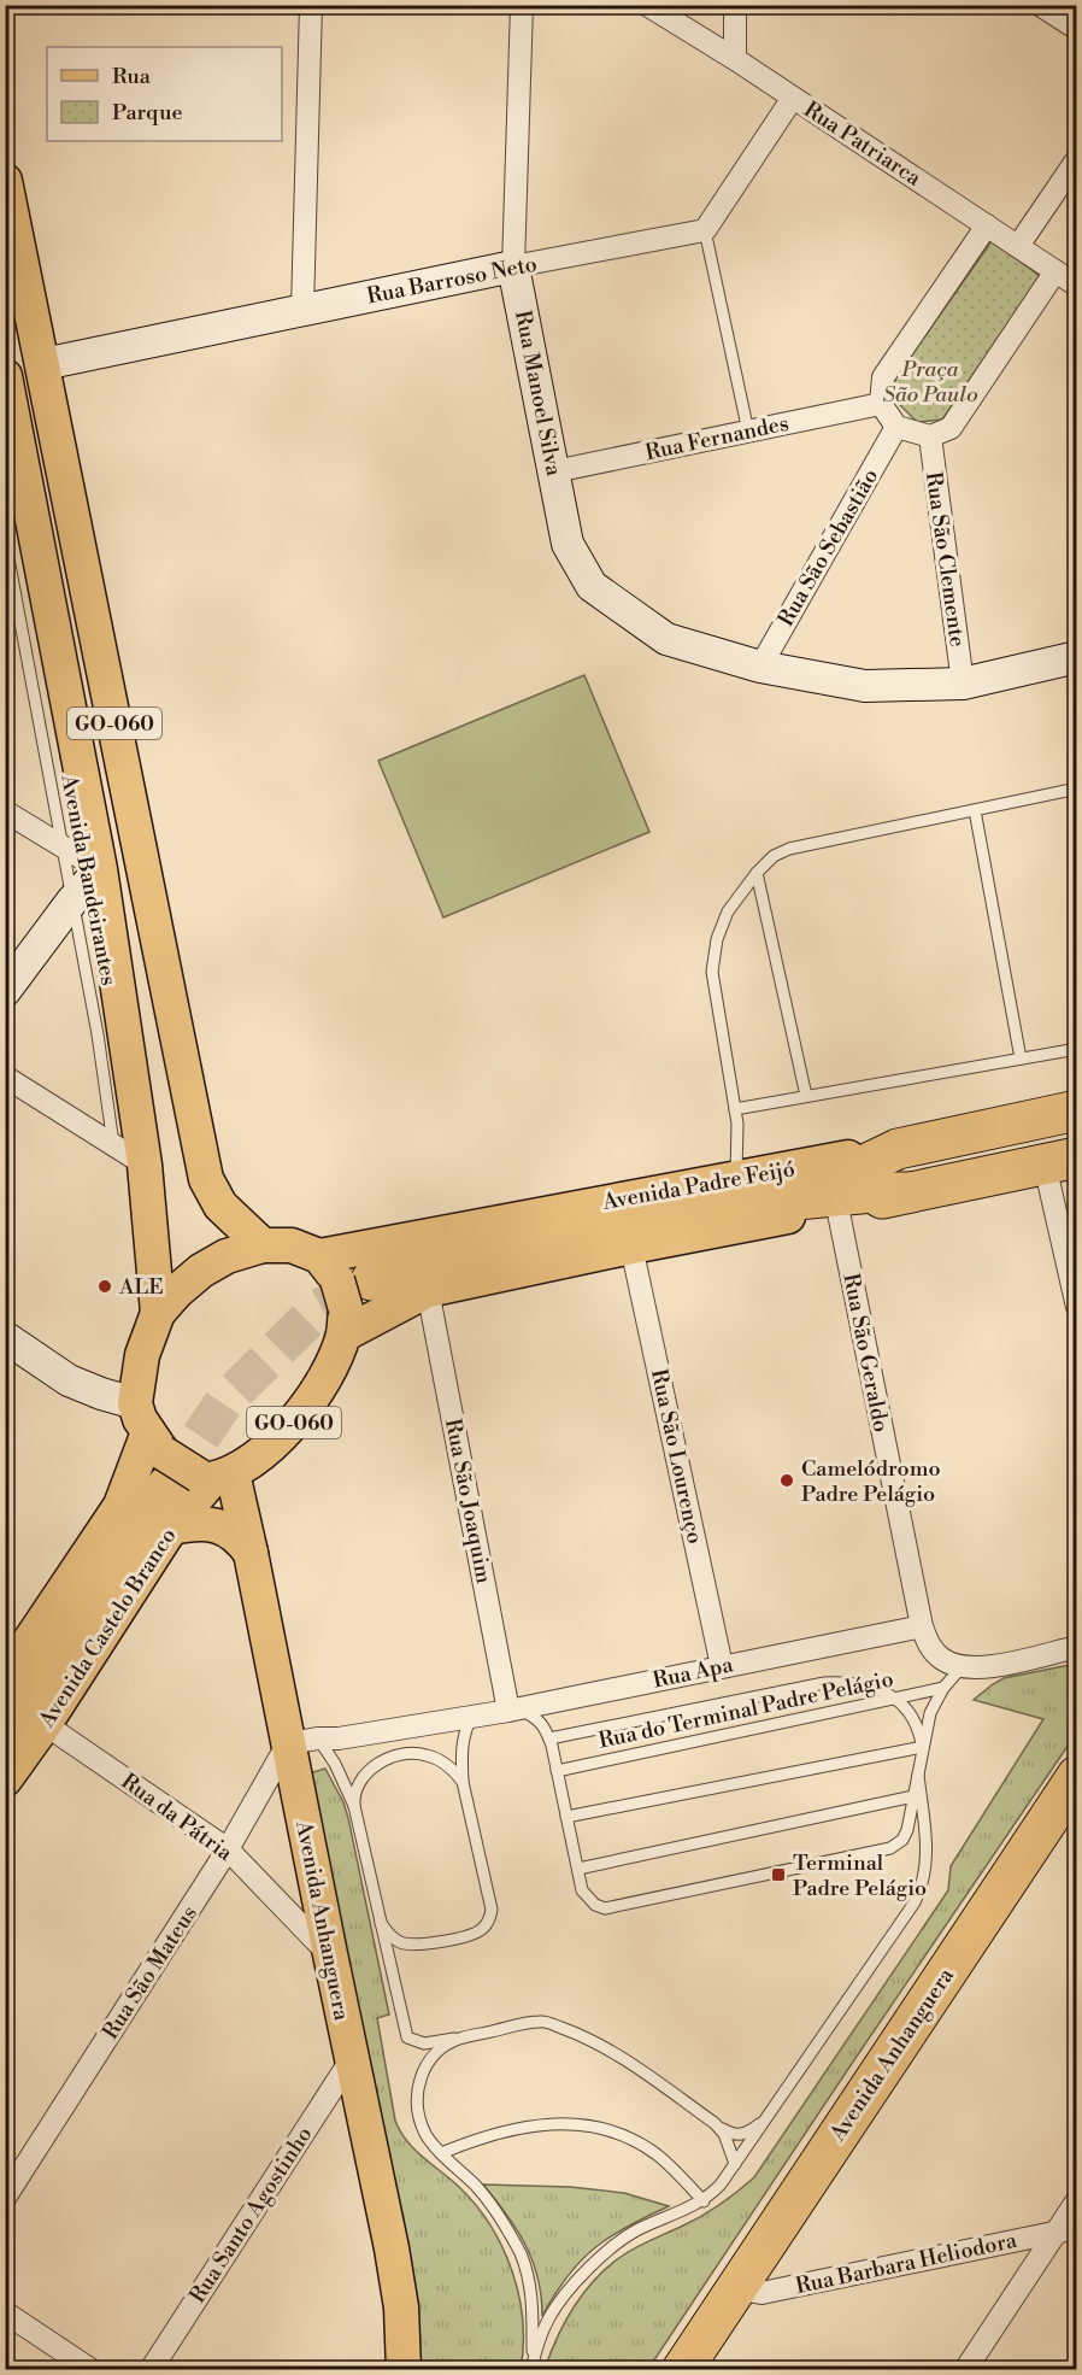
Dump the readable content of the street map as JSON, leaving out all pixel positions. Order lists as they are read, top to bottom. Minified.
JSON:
{"streets":{"highway":["Avenida Castelo Branco","Avenida Anhanguera"],"main road":["GO-060","Avenida Padre Feijó"],"street":["Rua Patriarca","Rua Barroso Neto","Rua Manoel Silva","Rua Fernandes","Rua São Sebastião","Rua São Clemente","Rua São Geraldo","Rua São Lourenço","Rua São Joaquim","Rua Apa","Rua da Pátria","Rua São Mateus","Rua Santo Agostinho","Rua Barbara Heliodora"],"lane":["Avenida Bandeirantes","Rua do Terminal Padre Pelágio"]},"crossings":[["Rua Barroso Neto","Rua Manoel Silva"],["Rua Barroso Neto","GO-060"],["Rua Manoel Silva","Rua Fernandes"],["Rua Manoel Silva","Rua São Sebastião"],["Rua Manoel Silva","Rua São Clemente"],["GO-060","Avenida Padre Feijó"],["GO-060","Avenida Castelo Branco"],["GO-060","Avenida Anhanguera"],["Avenida Padre Feijó","Avenida Castelo Branco"],["Avenida Padre Feijó","Avenida Anhanguera"],["Rua São Geraldo","Rua Apa"],["Rua São Lourenço","Rua Apa"],["Rua São Joaquim","Rua Apa"],["Avenida Castelo Branco","Rua da Pátria"],["Avenida Castelo Branco","Avenida Anhanguera"],["Rua Apa","Avenida Anhanguera"],["Rua Apa","Rua São Mateus"],["Rua da Pátria","Avenida Anhanguera"],["Rua da Pátria","Rua São Mateus"],["Avenida Anhanguera","Rua São Mateus"],["Avenida Anhanguera","Rua Santo Agostinho"],["Avenida Anhanguera","Rua Barbara Heliodora"]],"parks":["Praça São Paulo"],"places":{"other":["ALE","Camelódromo Padre Pelágio"],"transit":["Terminal Padre Pelágio"]},"legend":["Rua","Parque"]}
